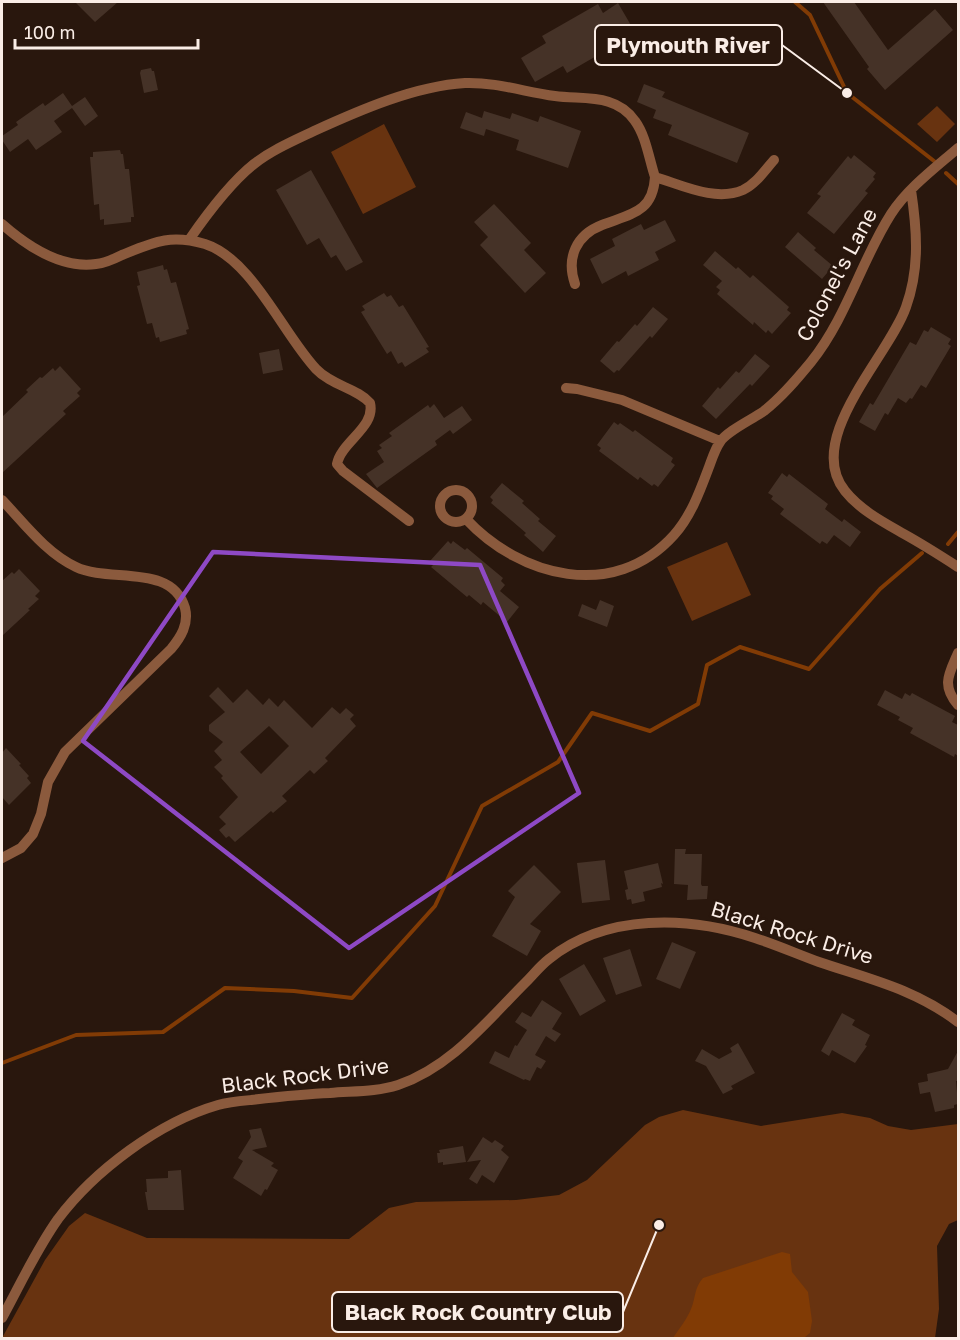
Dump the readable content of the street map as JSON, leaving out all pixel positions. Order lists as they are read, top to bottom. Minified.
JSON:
{"streets":{"street":["Colonel's Lane","Black Rock Drive"]},"places":["Plymouth River","Black Rock Country Club"],"scale_bar":"100 m"}
